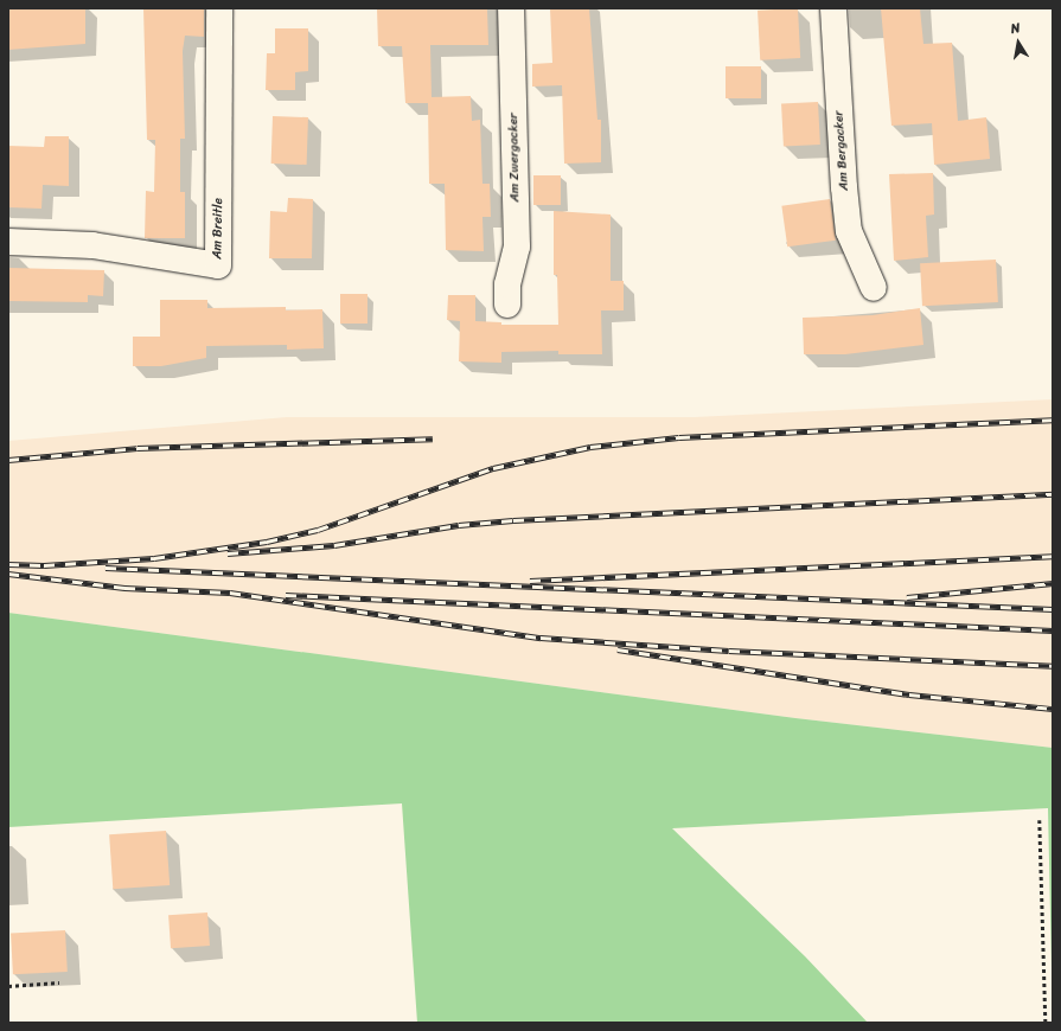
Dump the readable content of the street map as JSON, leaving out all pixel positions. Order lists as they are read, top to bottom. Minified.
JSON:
{"streets":{"street":["Am Bergacker","Am Zwergacker","Am Breitle"]},"north":"top"}
